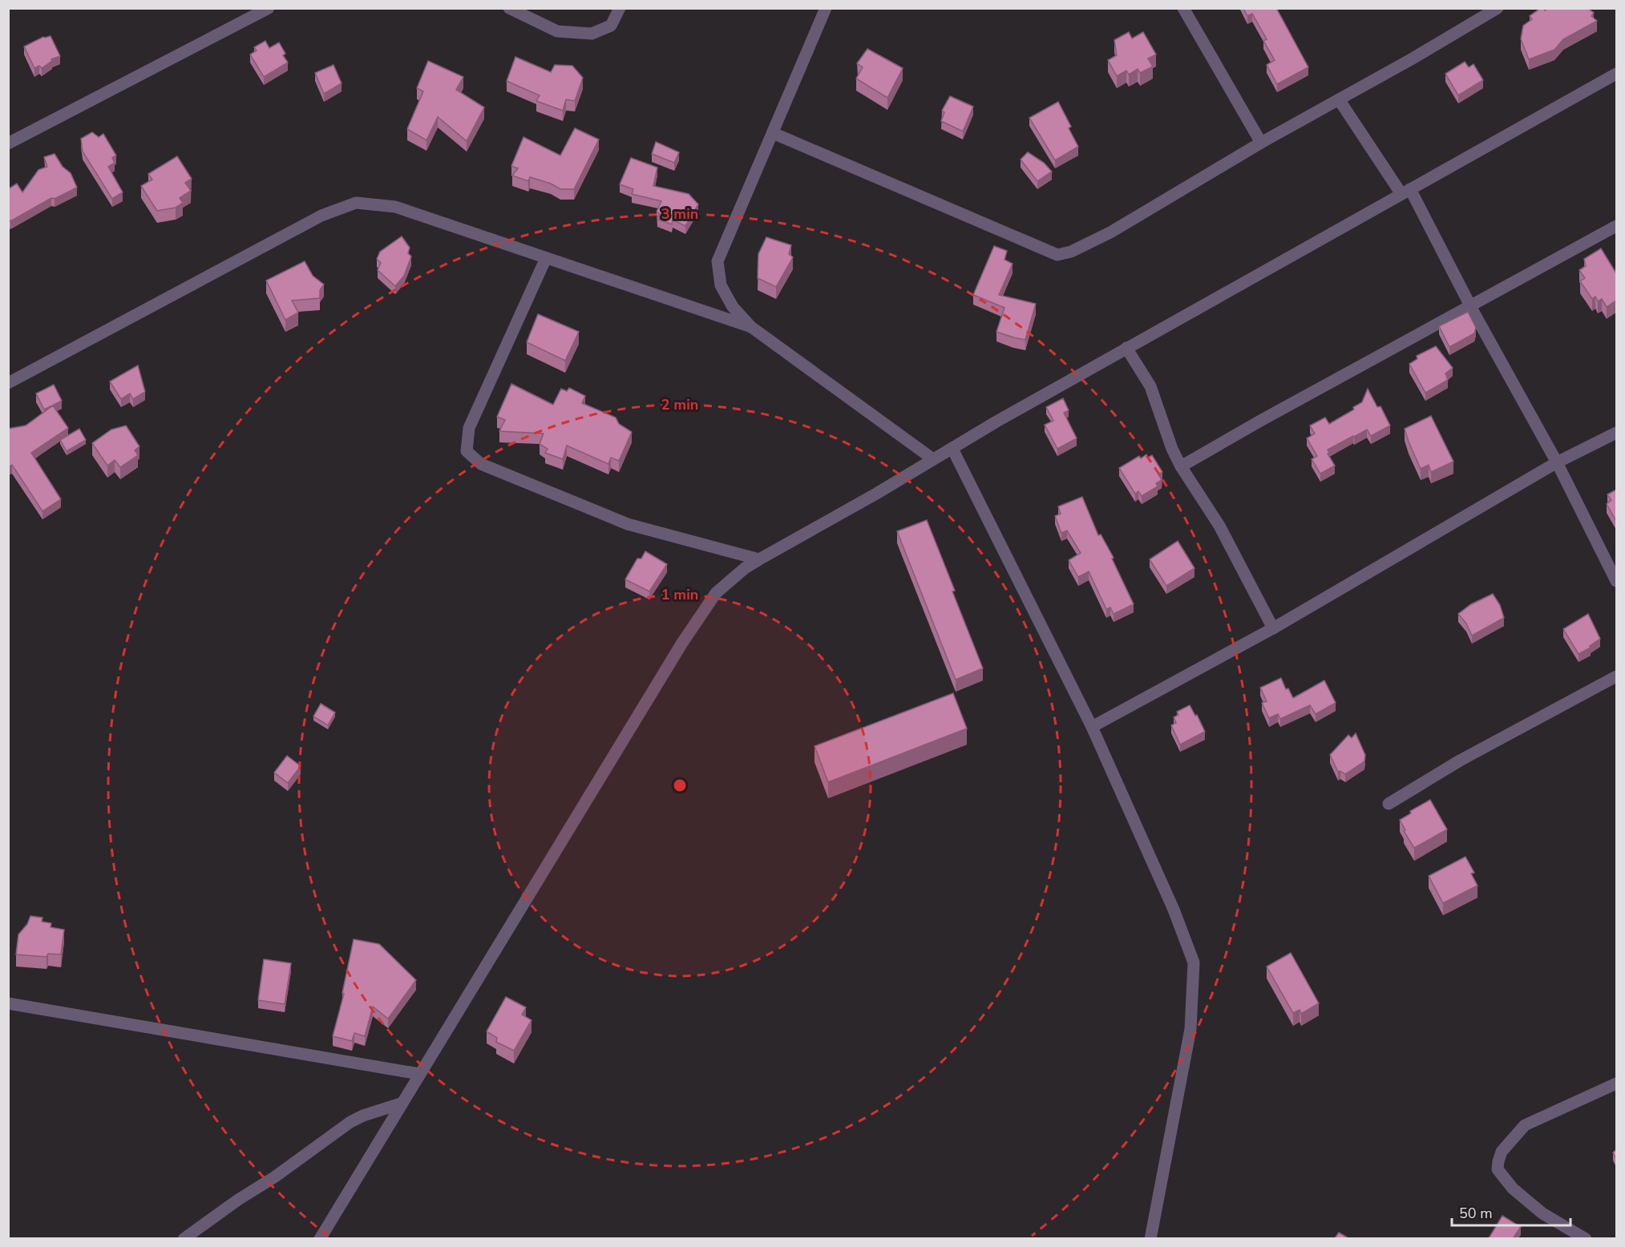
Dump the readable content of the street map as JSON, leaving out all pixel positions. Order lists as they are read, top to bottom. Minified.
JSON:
{"scale_bar":"50 m","rings":["3 min","2 min","1 min"]}
